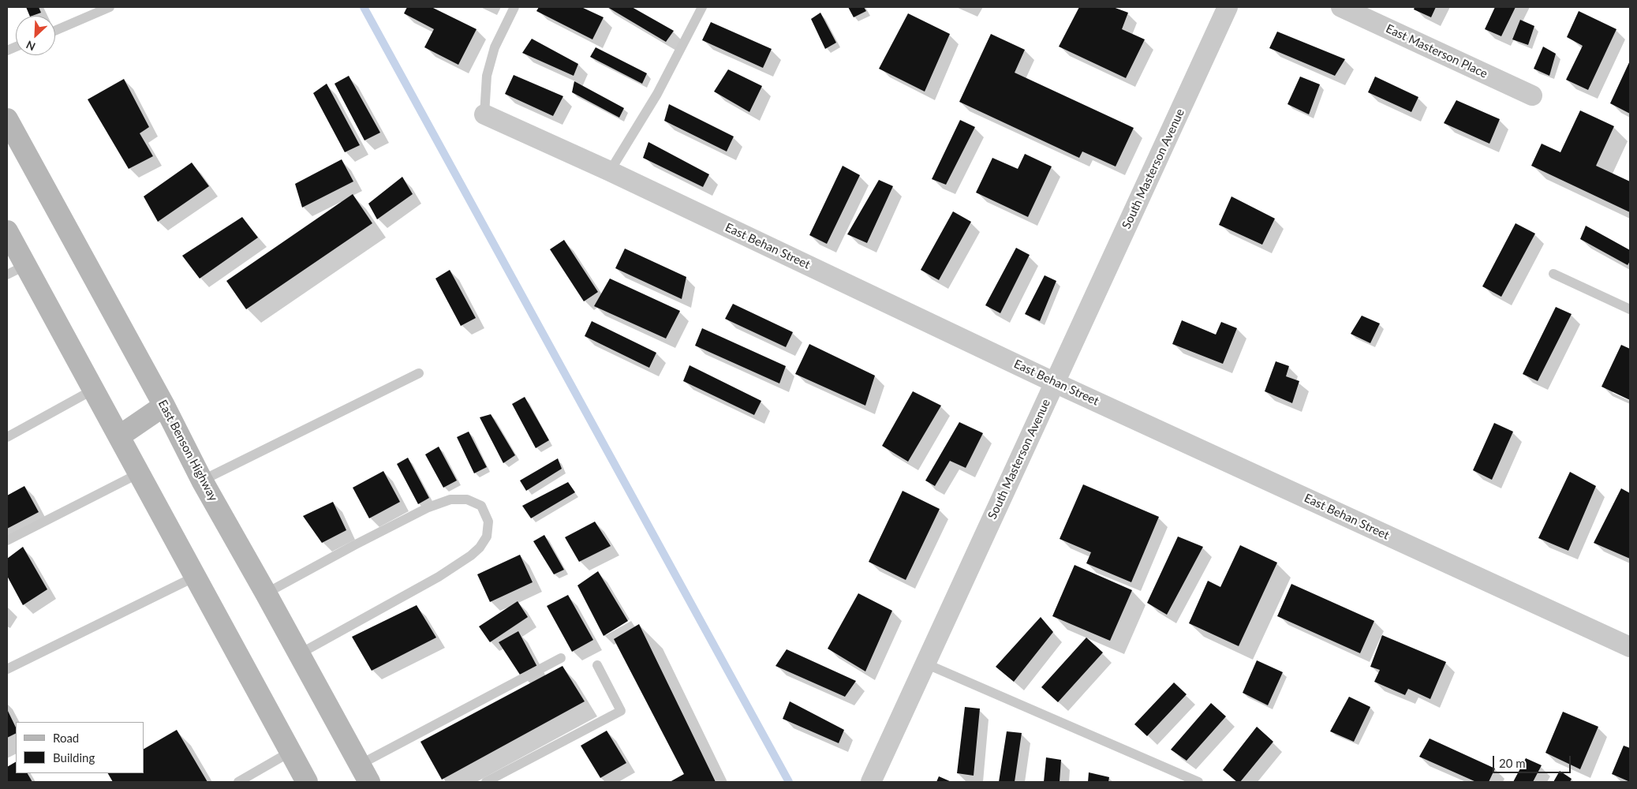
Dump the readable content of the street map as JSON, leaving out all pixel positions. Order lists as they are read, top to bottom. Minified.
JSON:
{"streets":{"main road":["East Benson Highway"],"street":["East Masterson Place","South Masterson Avenue","East Behan Street"]},"crossings":[["South Masterson Avenue","East Behan Street"]],"legend":["Road","Building"],"scale_bar":"20 m","north":"bottom left"}
